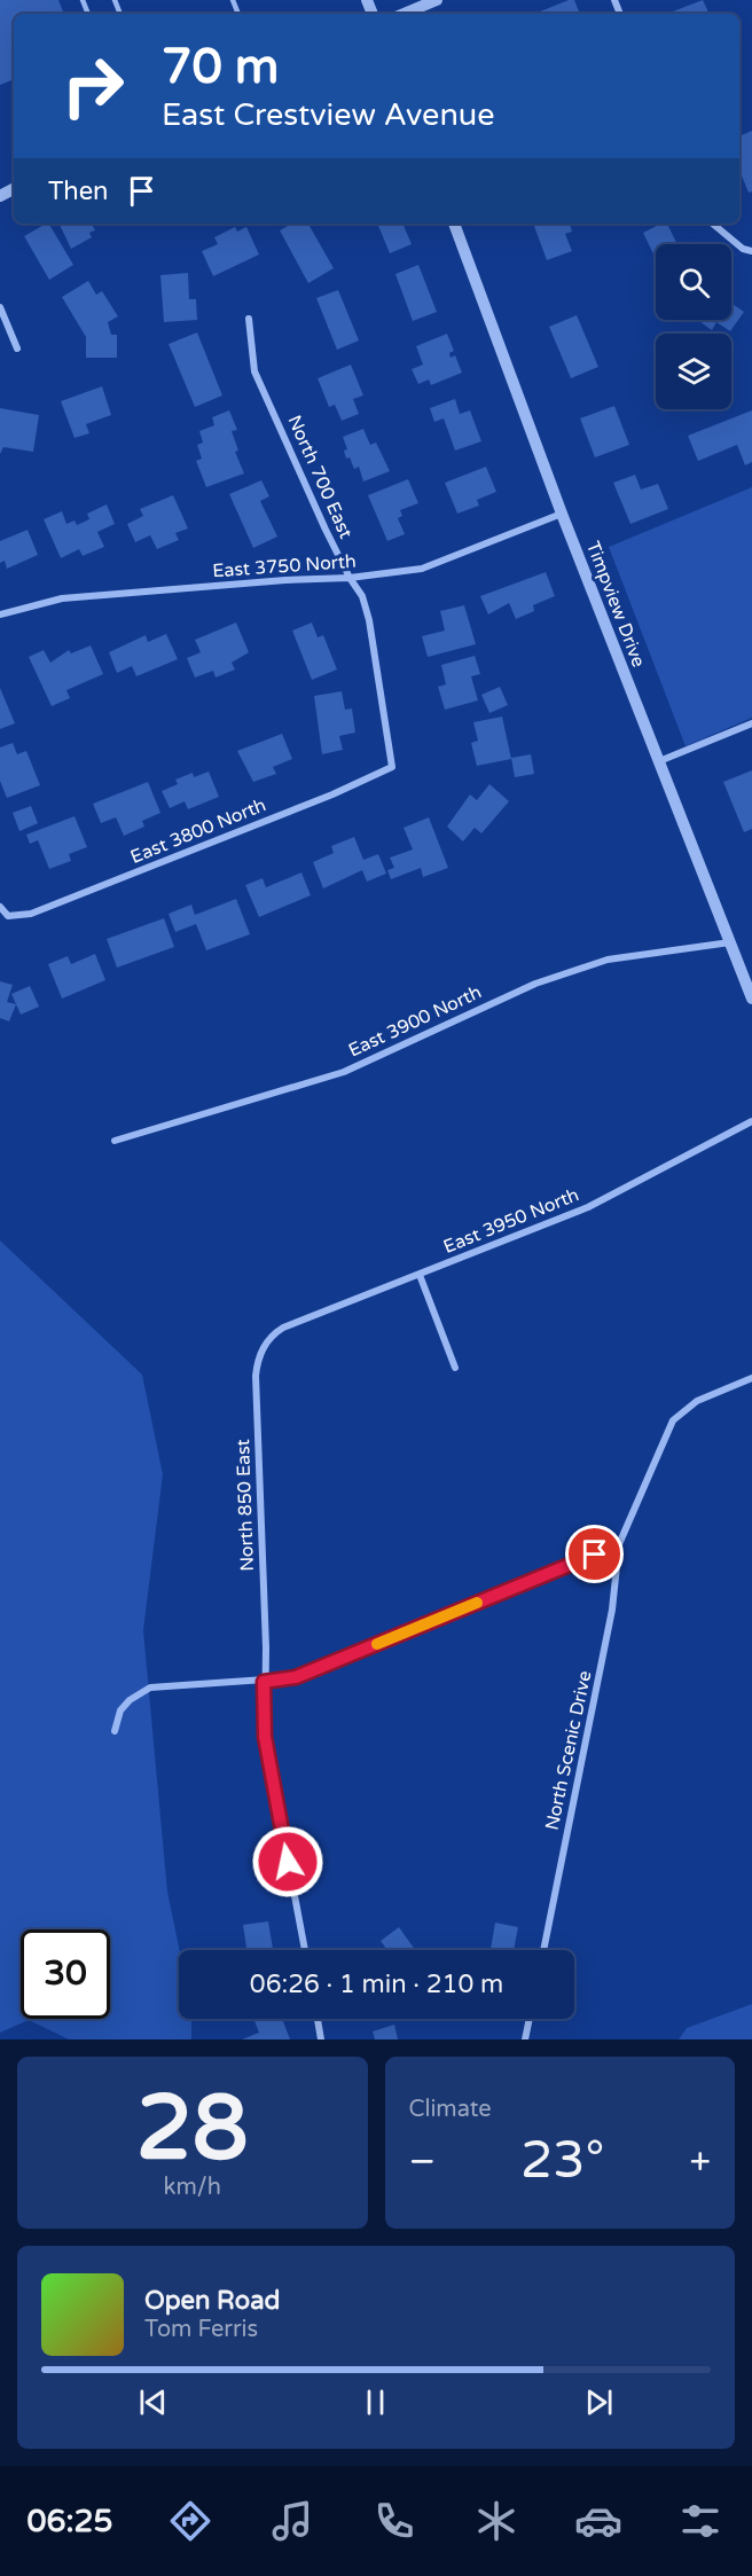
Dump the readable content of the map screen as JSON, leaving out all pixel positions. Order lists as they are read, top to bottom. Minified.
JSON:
{"streets":{"street":["North 700 East","East 3750 North","Timpview Drive","East 3800 North","East 3900 North","East 3950 North","North 850 East","North Scenic Drive"]},"crossings":[["North 700 East","East 3750 North"],["North 700 East","East 3800 North"],["East 3750 North","Timpview Drive"],["Timpview Drive","East 3900 North"],["East 3950 North","North 850 East"]],"page":{"turn":["70 m","East Crestview Avenue"],"then":"Then","limit":"30","trip":"06:26 · 1 min · 210 m","tile":[["28","km/h"],"Climate"],"heat":["−","23°","+"],"song":["Open Road","Tom Ferris"],"tabs":"06:25"}}
